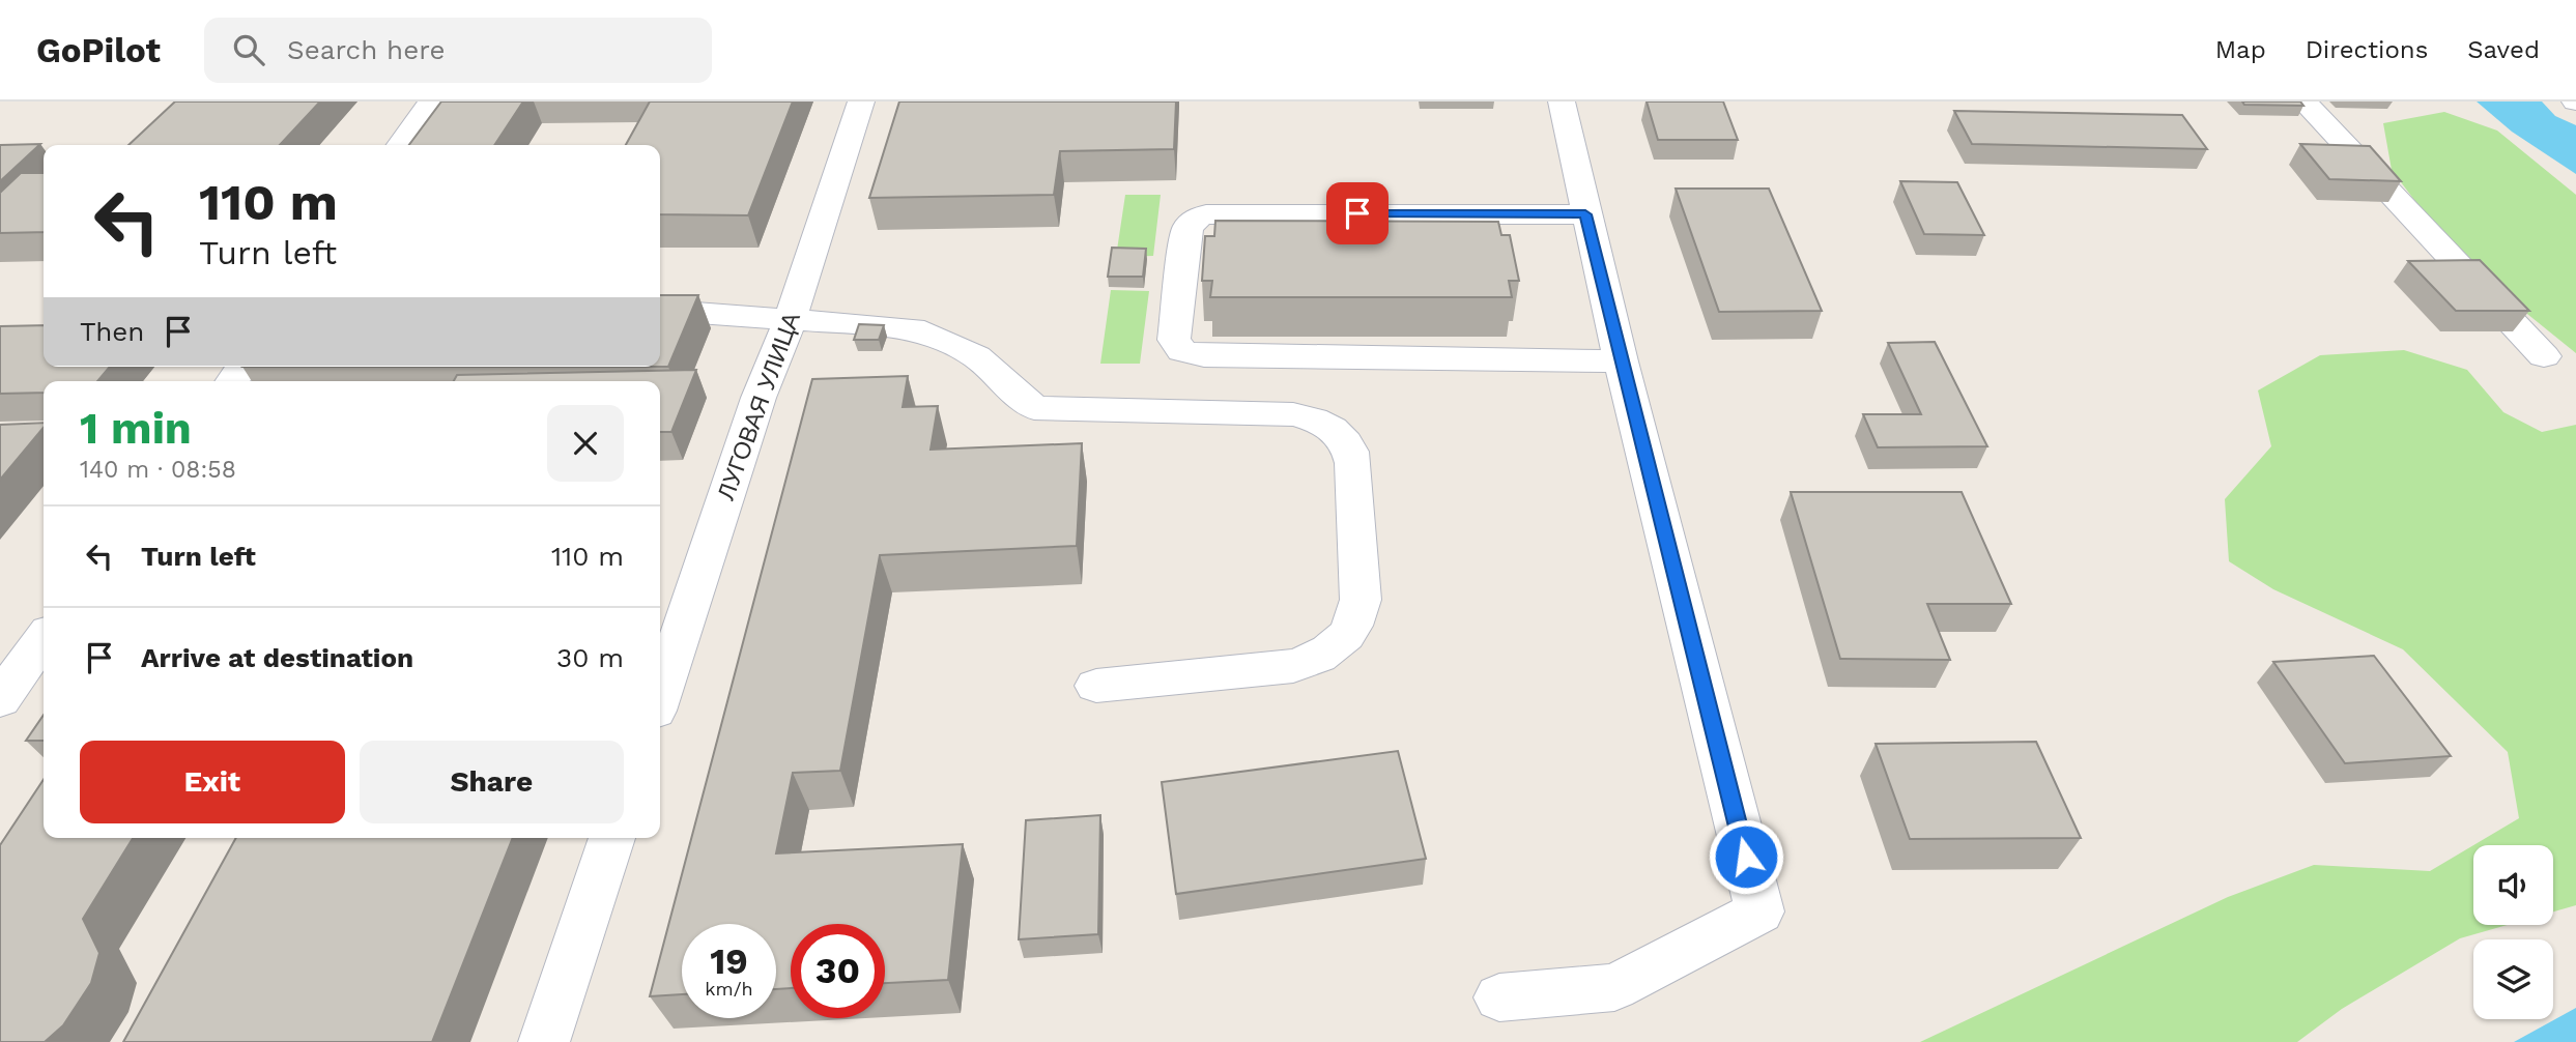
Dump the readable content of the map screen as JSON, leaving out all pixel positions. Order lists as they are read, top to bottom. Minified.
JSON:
{"streets":{"street":["ЛУГОВАЯ УЛИЦА"]},"page":{"header":"GoPilot","search":"Search here","nav":["Map","Directions","Saved"],"turn":["110 m","Turn left"],"then":"Then","heading":["1 min","140 m · 08:58"],"list":[{"name":"Turn left","value":"110 m"},{"name":"Arrive at destination","value":"30 m"}],"buttons":["Exit","Share"],"speed":"19 km/h","limit":"30"}}
